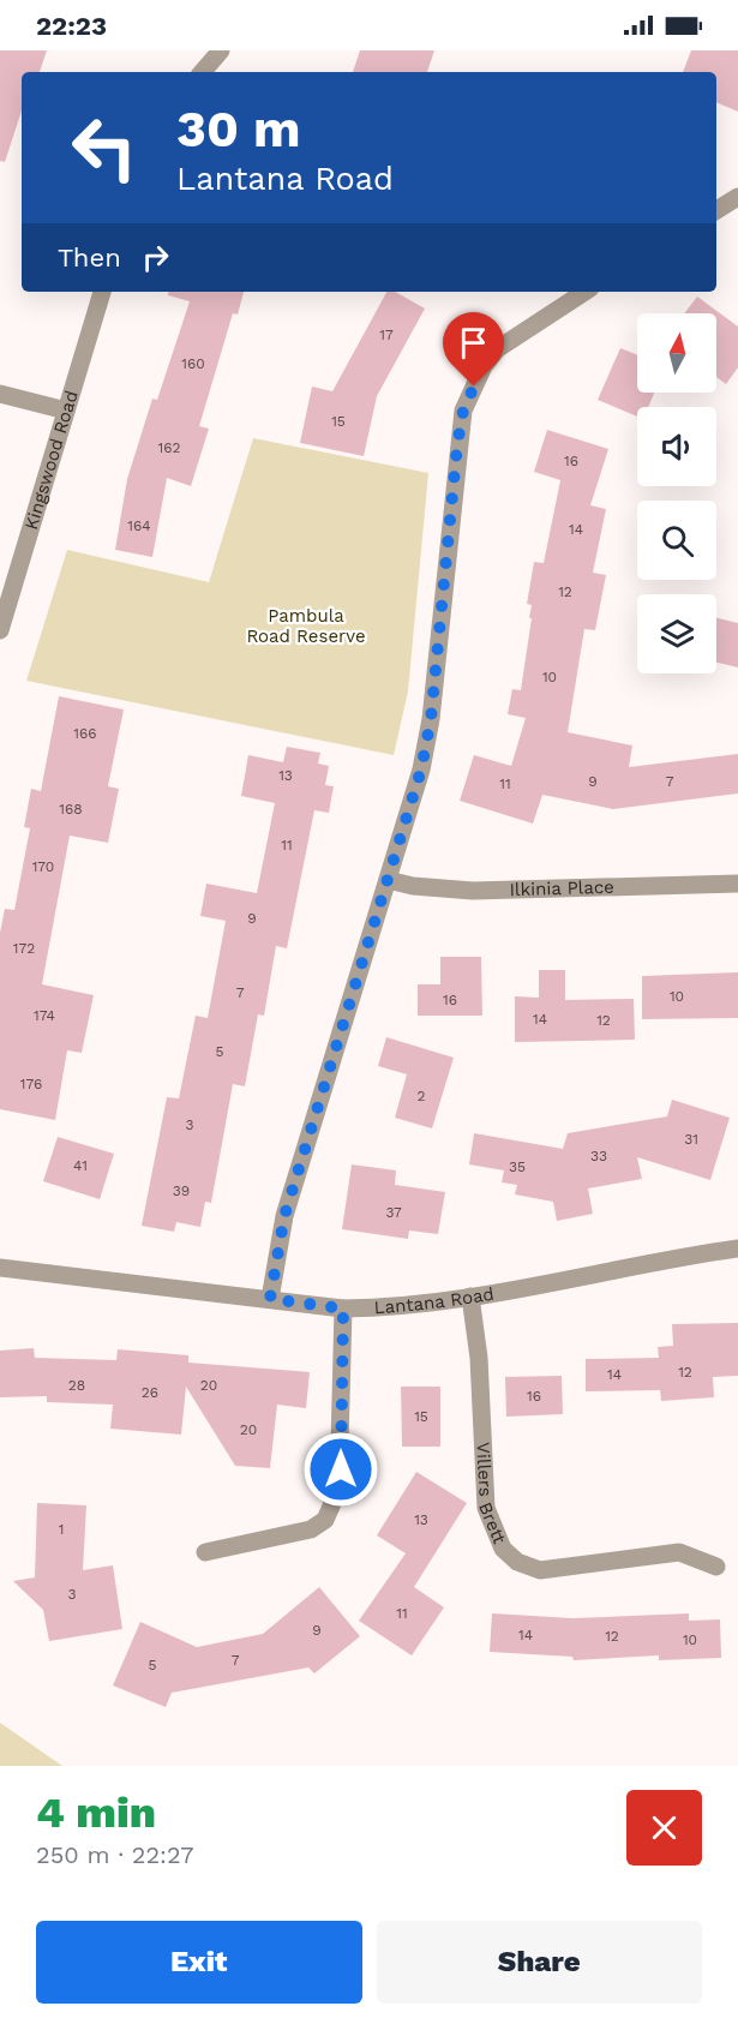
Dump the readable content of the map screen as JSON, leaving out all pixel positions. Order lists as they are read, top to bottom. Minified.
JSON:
{"streets":{"street":["Kingswood Road","Ilkinia Place","Lantana Road","Villers Brett"]},"crossings":[["Lantana Road","Villers Brett"]],"parks":["Pambula Road Reserve"],"house_numbers":["17","160","15","162","16","164","14","12","10","166","13","9","7","11","168","11","170","9","172","7","10","16","174","14","12","5","176","2","3","31","33","41","35","39","37","12","14","28","20","26","16","15","20","13","1","3","11","9","14","12","10","7","5"],"north":"top","page":{"status":"22:23","turn":["30 m","Lantana Road"],"then":"Then","heading":["4 min","250 m · 22:27"],"buttons":["Exit","Share"]}}
